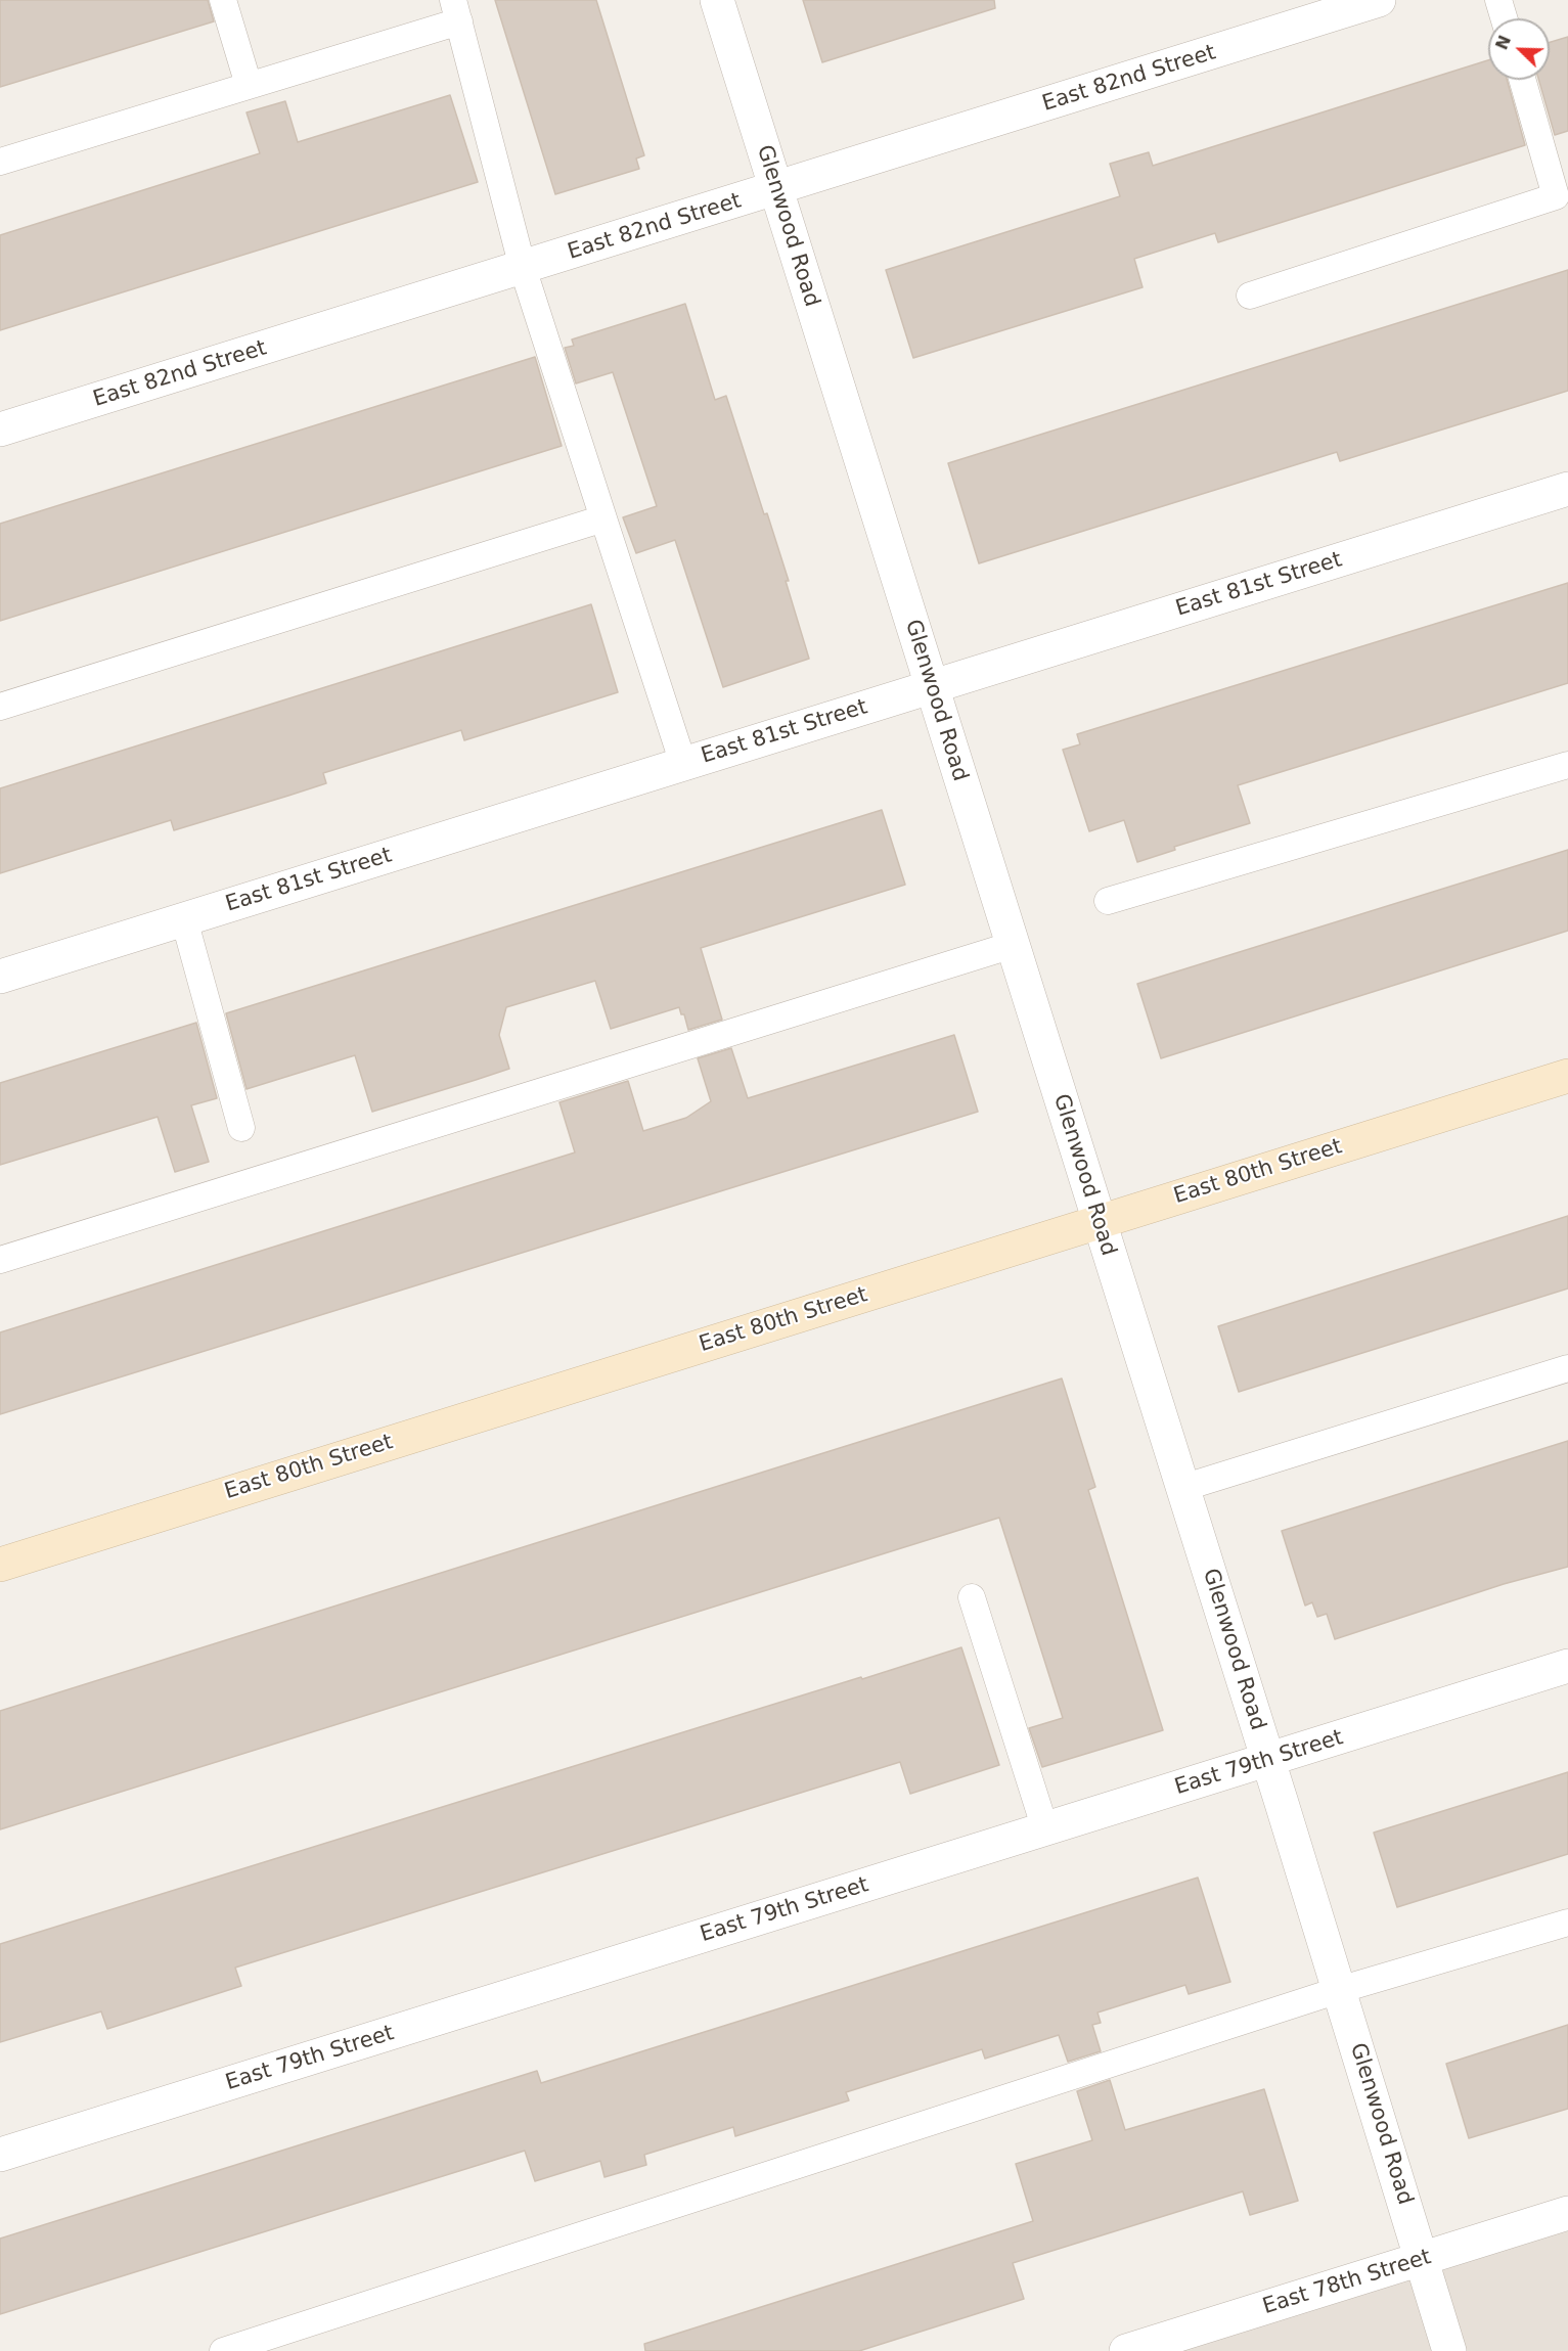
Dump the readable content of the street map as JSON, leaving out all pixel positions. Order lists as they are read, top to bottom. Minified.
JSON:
{"streets":{"street":["East 82nd Street","Glenwood Road","East 81st Street","East 80th Street","East 79th Street","East 78th Street"]},"crossings":[["East 82nd Street","Glenwood Road"],["Glenwood Road","East 81st Street"],["Glenwood Road","East 80th Street"],["Glenwood Road","East 79th Street"],["Glenwood Road","East 78th Street"]],"north":"top left"}
